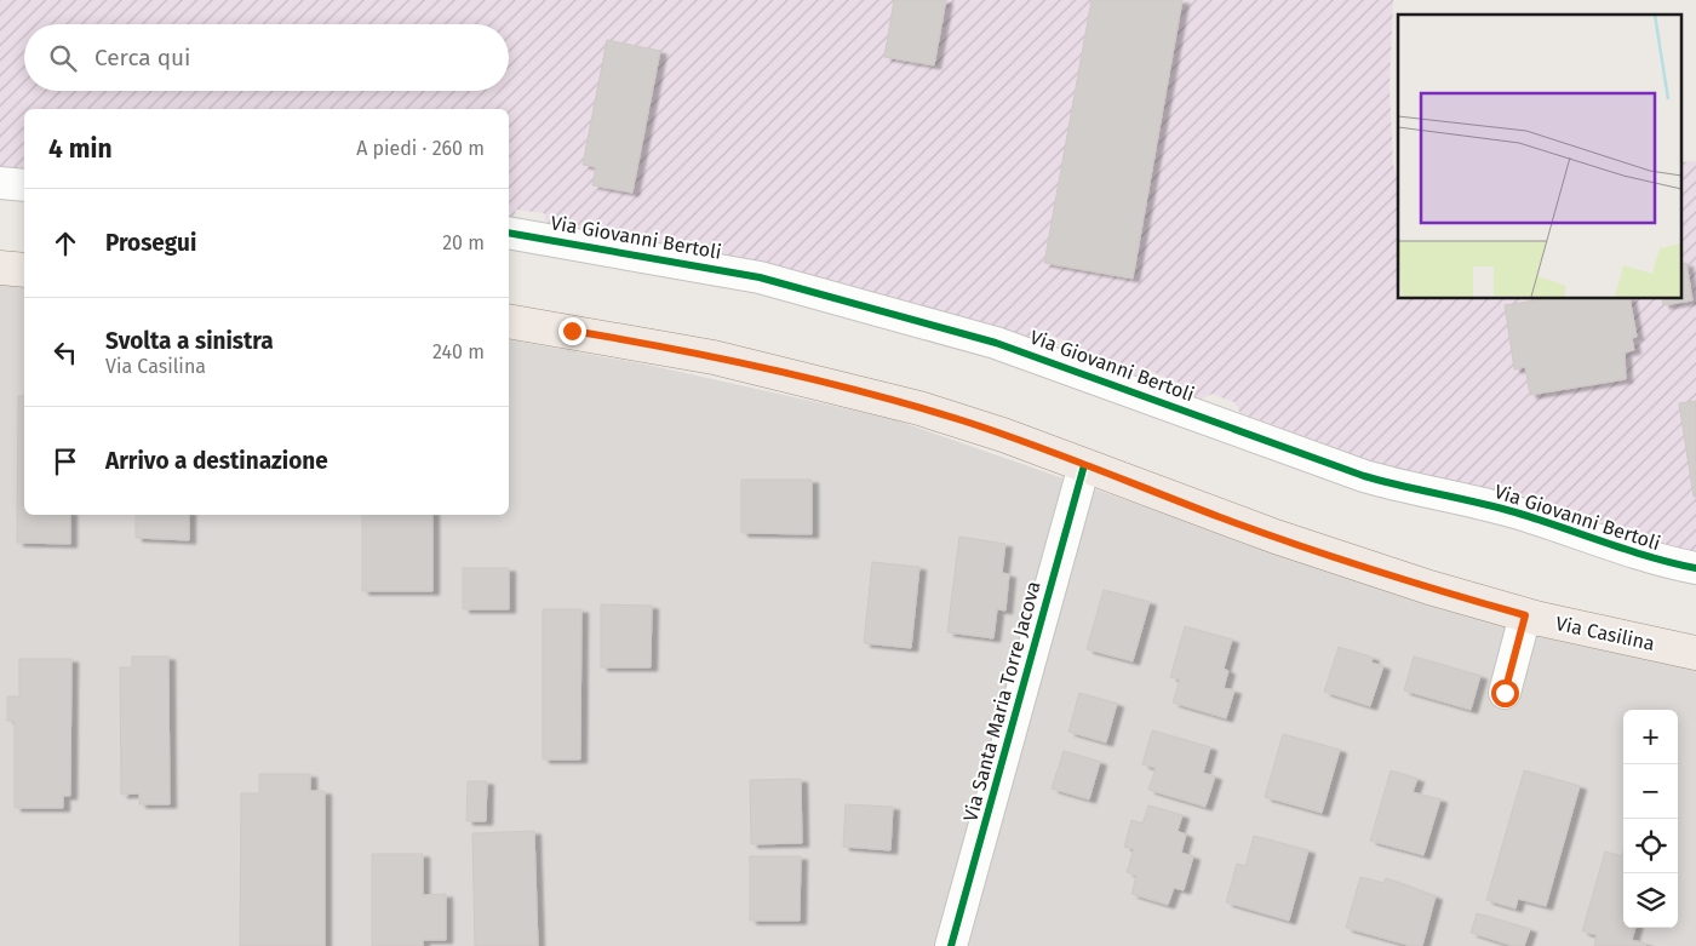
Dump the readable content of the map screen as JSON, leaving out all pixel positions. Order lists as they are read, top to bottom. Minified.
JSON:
{"streets":{"main road":["Via Casilina"],"street":["Via Giovanni Bertoli","Via Santa Maria Torre Jacova"]},"crossings":[["Via Casilina","Via Santa Maria Torre Jacova"]],"page":{"search":"Cerca qui","heading":["4 min","A piedi · 260 m"],"list":[["Prosegui","20 m"],["Svolta a sinistra","Via Casilina","240 m"],"Arrivo a destinazione"],"map_buttons":["+","−"]}}
